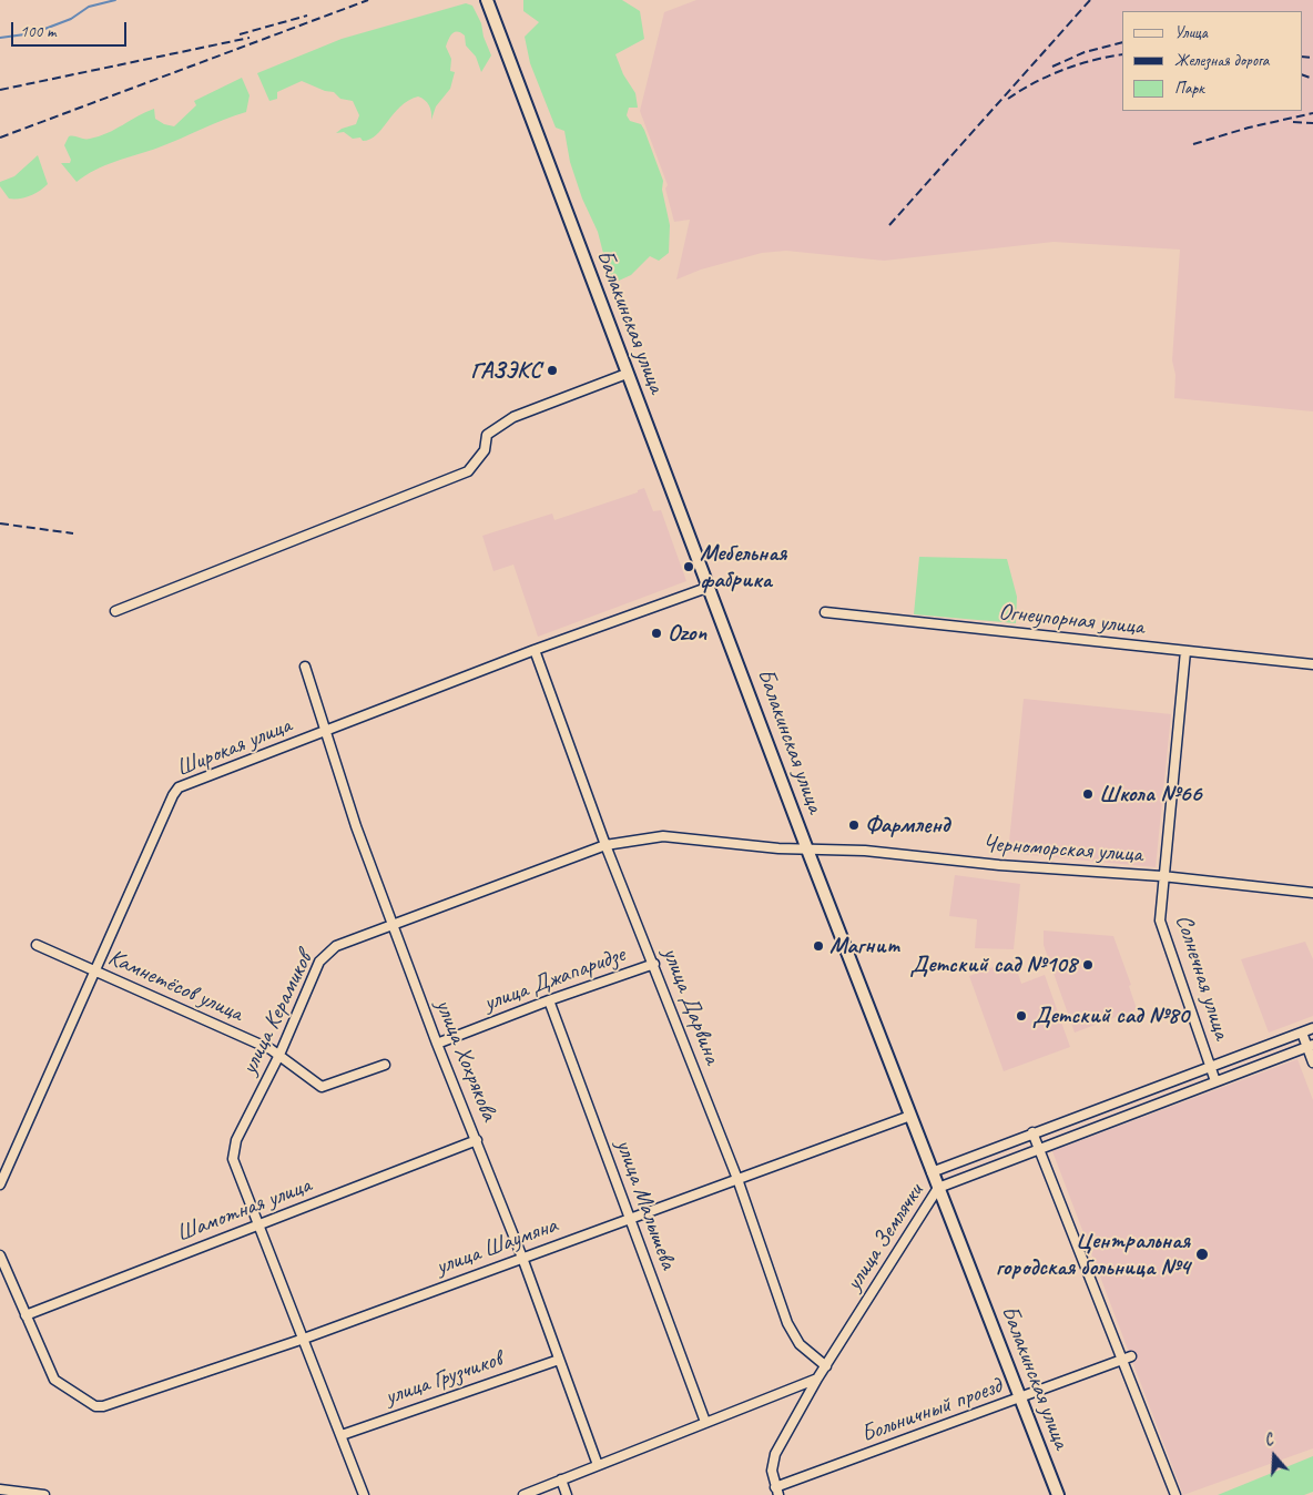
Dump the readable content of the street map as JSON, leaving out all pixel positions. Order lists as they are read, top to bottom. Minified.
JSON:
{"streets":{"main road":["Балакинская улица"],"street":["Огнеупорная улица","Широкая улица","Черноморская улица","Солнечная улица","улица Джапаридзе","Камнетёсов улица","улица Дарвина","улица Керамиков","улица Хохрякова","улица Малышева","Шамотная улица","улица Землячки","улица Шаумяна","улица Грузчиков","Больничный проезд"]},"crossings":[["Балакинская улица","Широкая улица"],["Балакинская улица","Черноморская улица"],["Балакинская улица","улица Керамиков"],["Балакинская улица","улица Землячки"],["Балакинская улица","улица Шаумяна"],["Балакинская улица","Больничный проезд"],["Огнеупорная улица","Солнечная улица"],["Широкая улица","Камнетёсов улица"],["Широкая улица","улица Дарвина"],["Широкая улица","улица Хохрякова"],["Черноморская улица","Солнечная улица"],["Черноморская улица","улица Керамиков"],["Солнечная улица","улица Землячки"],["улица Джапаридзе","улица Дарвина"],["улица Джапаридзе","улица Хохрякова"],["улица Джапаридзе","улица Малышева"],["Камнетёсов улица","улица Керамиков"],["улица Дарвина","улица Керамиков"],["улица Дарвина","улица Землячки"],["улица Дарвина","улица Шаумяна"],["улица Керамиков","улица Хохрякова"],["улица Керамиков","Шамотная улица"],["улица Керамиков","улица Шаумяна"],["улица Керамиков","улица Грузчиков"],["улица Хохрякова","Шамотная улица"],["улица Хохрякова","улица Землячки"],["улица Хохрякова","улица Шаумяна"],["улица Хохрякова","улица Грузчиков"],["улица Малышева","улица Землячки"],["улица Малышева","улица Шаумяна"],["Шамотная улица","улица Шаумяна"]],"places":["ГАЗЭКС","Мебельная фабрика","Ozon","Школа №66","Фармленд","Магнит","Детский сад №108","Детский сад №80","Центральная городская больница №4"],"legend":["Улица","Железная дорога","Парк"],"scale_bar":"100 m","north":"top"}
